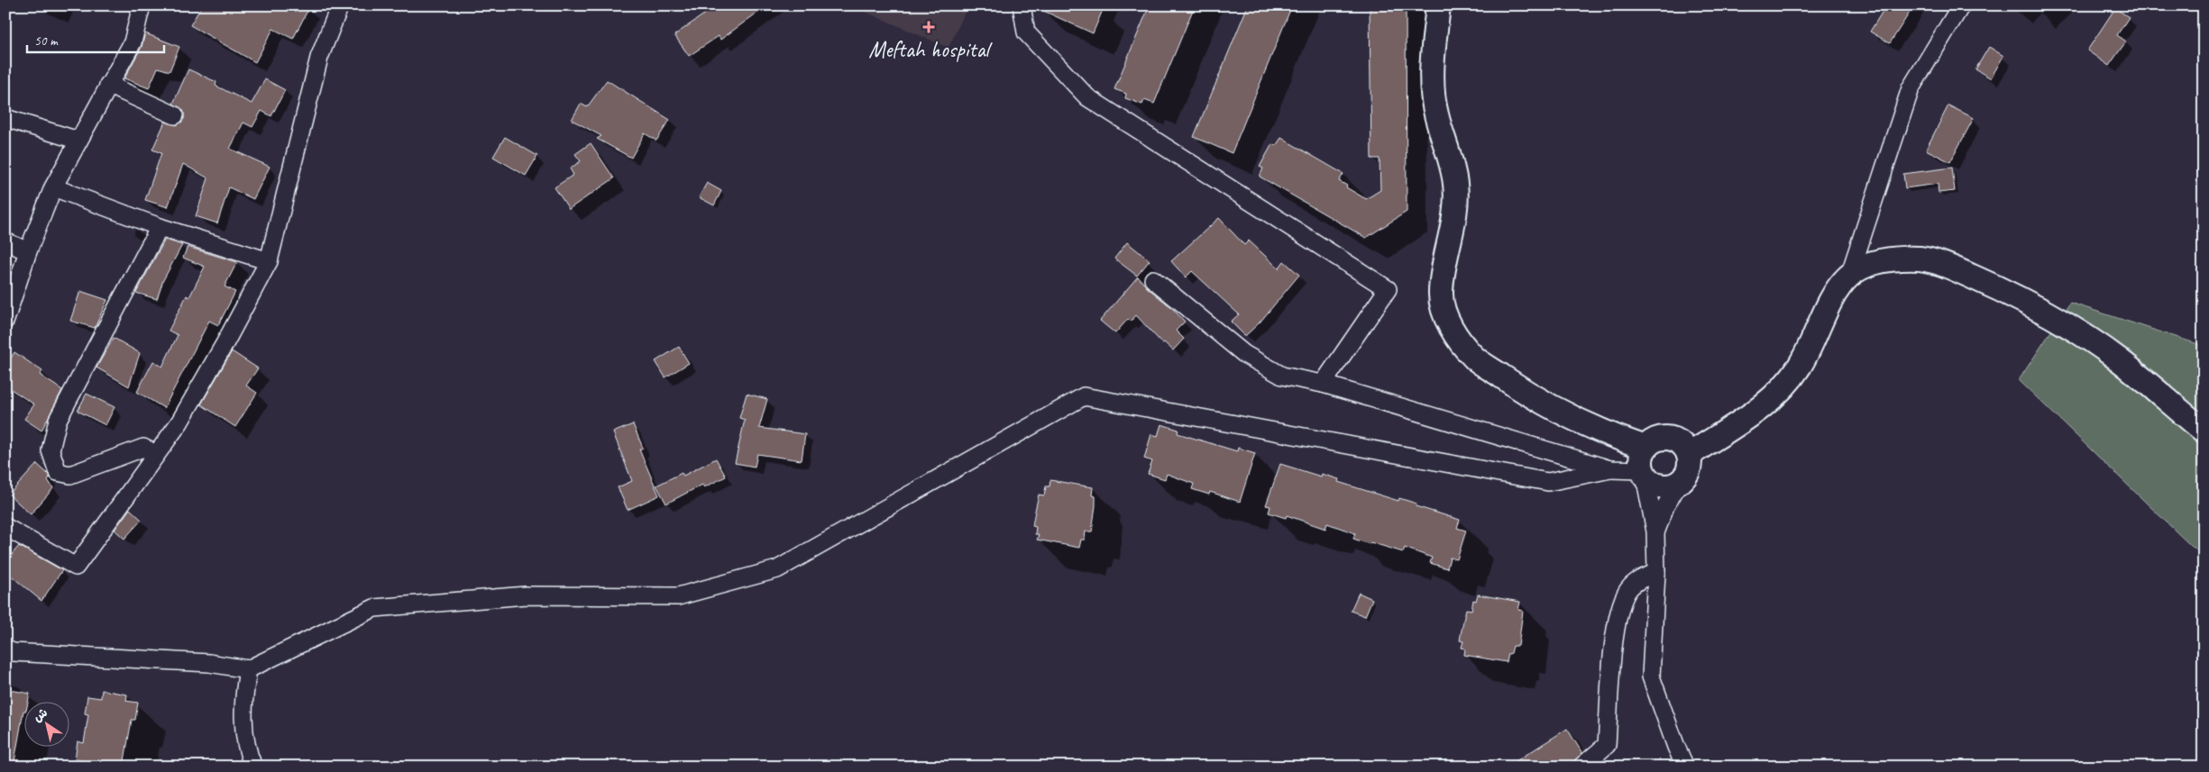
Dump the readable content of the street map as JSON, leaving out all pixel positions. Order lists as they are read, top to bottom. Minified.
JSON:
{"places":{"health":["Meftah hospital"]},"scale_bar":"50 m","north":"top left"}
